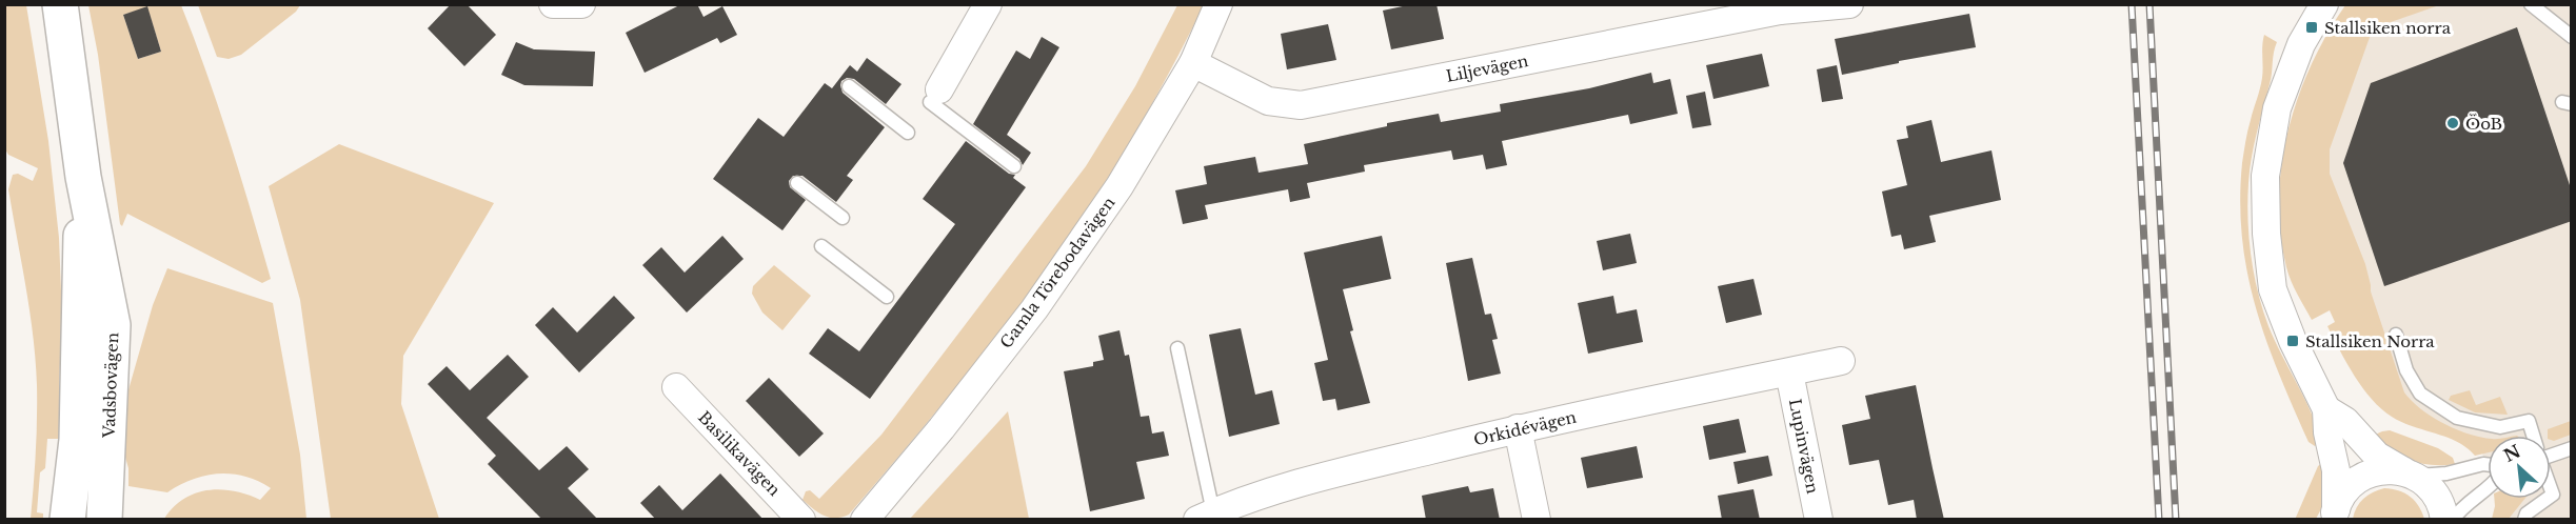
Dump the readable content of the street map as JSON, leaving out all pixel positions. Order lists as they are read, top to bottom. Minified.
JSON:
{"streets":{"main road":["Vadsbovägen"],"street":["Liljevägen","Gamla Törebodavägen","Orkidévägen","Lupinvägen","Basilikavägen"]},"crossings":[["Liljevägen","Gamla Törebodavägen"],["Orkidévägen","Lupinvägen"]],"places":{"transit":["Stallsiken norra","Stallsiken Norra"],"other":["ÖoB"]},"north":"top left"}
